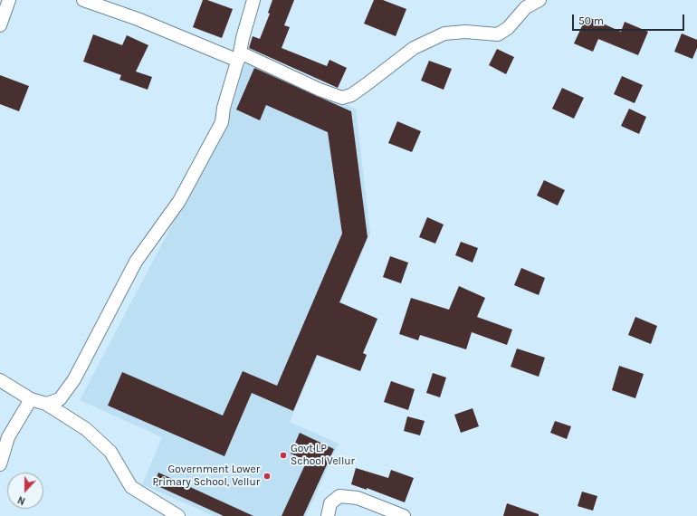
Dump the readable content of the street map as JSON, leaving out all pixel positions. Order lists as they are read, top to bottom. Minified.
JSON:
{"places":["Govt LP School Vellur","Government Lower Primary School, Vellur"],"scale_bar":"50 m","north":"bottom"}
